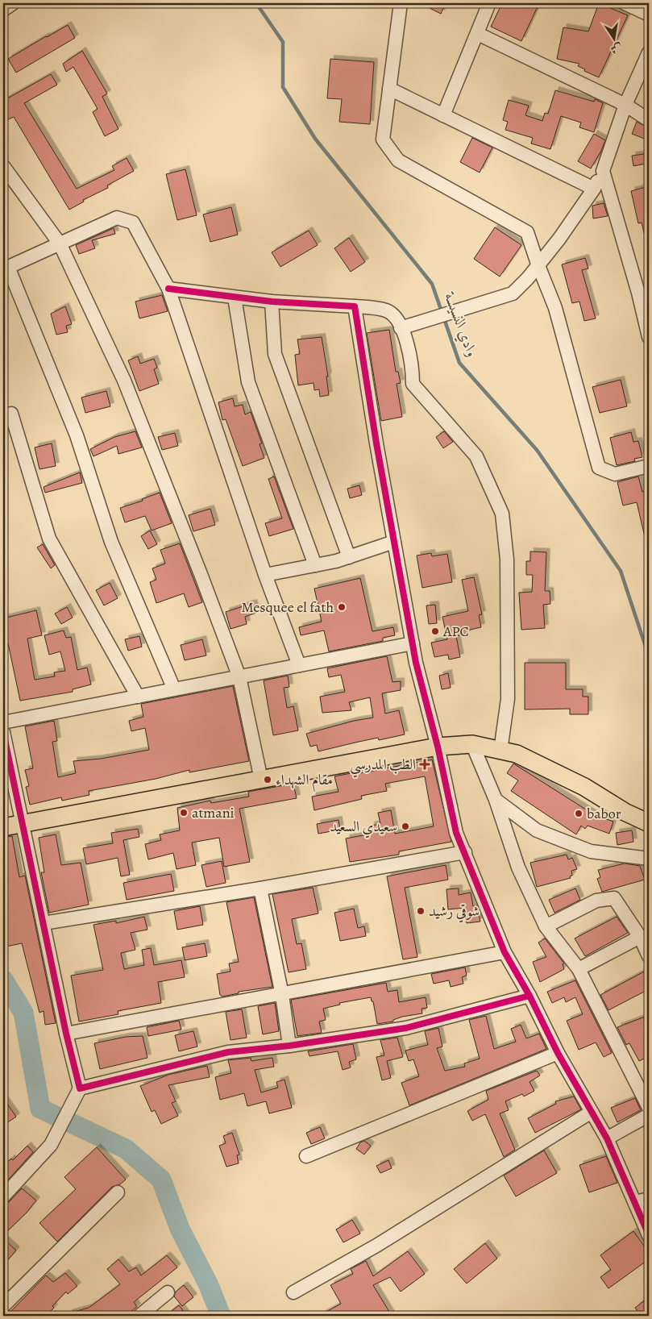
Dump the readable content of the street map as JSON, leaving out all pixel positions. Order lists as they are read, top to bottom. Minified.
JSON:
{"water":["وادي النسيسة"],"places":{"other":["Mesquee el fath","APC","مقام الشهداء","atmani","babor","سعيدي السعيد","شوقي رشيد"],"health":["الطب المدرسي"]},"north":"bottom"}
